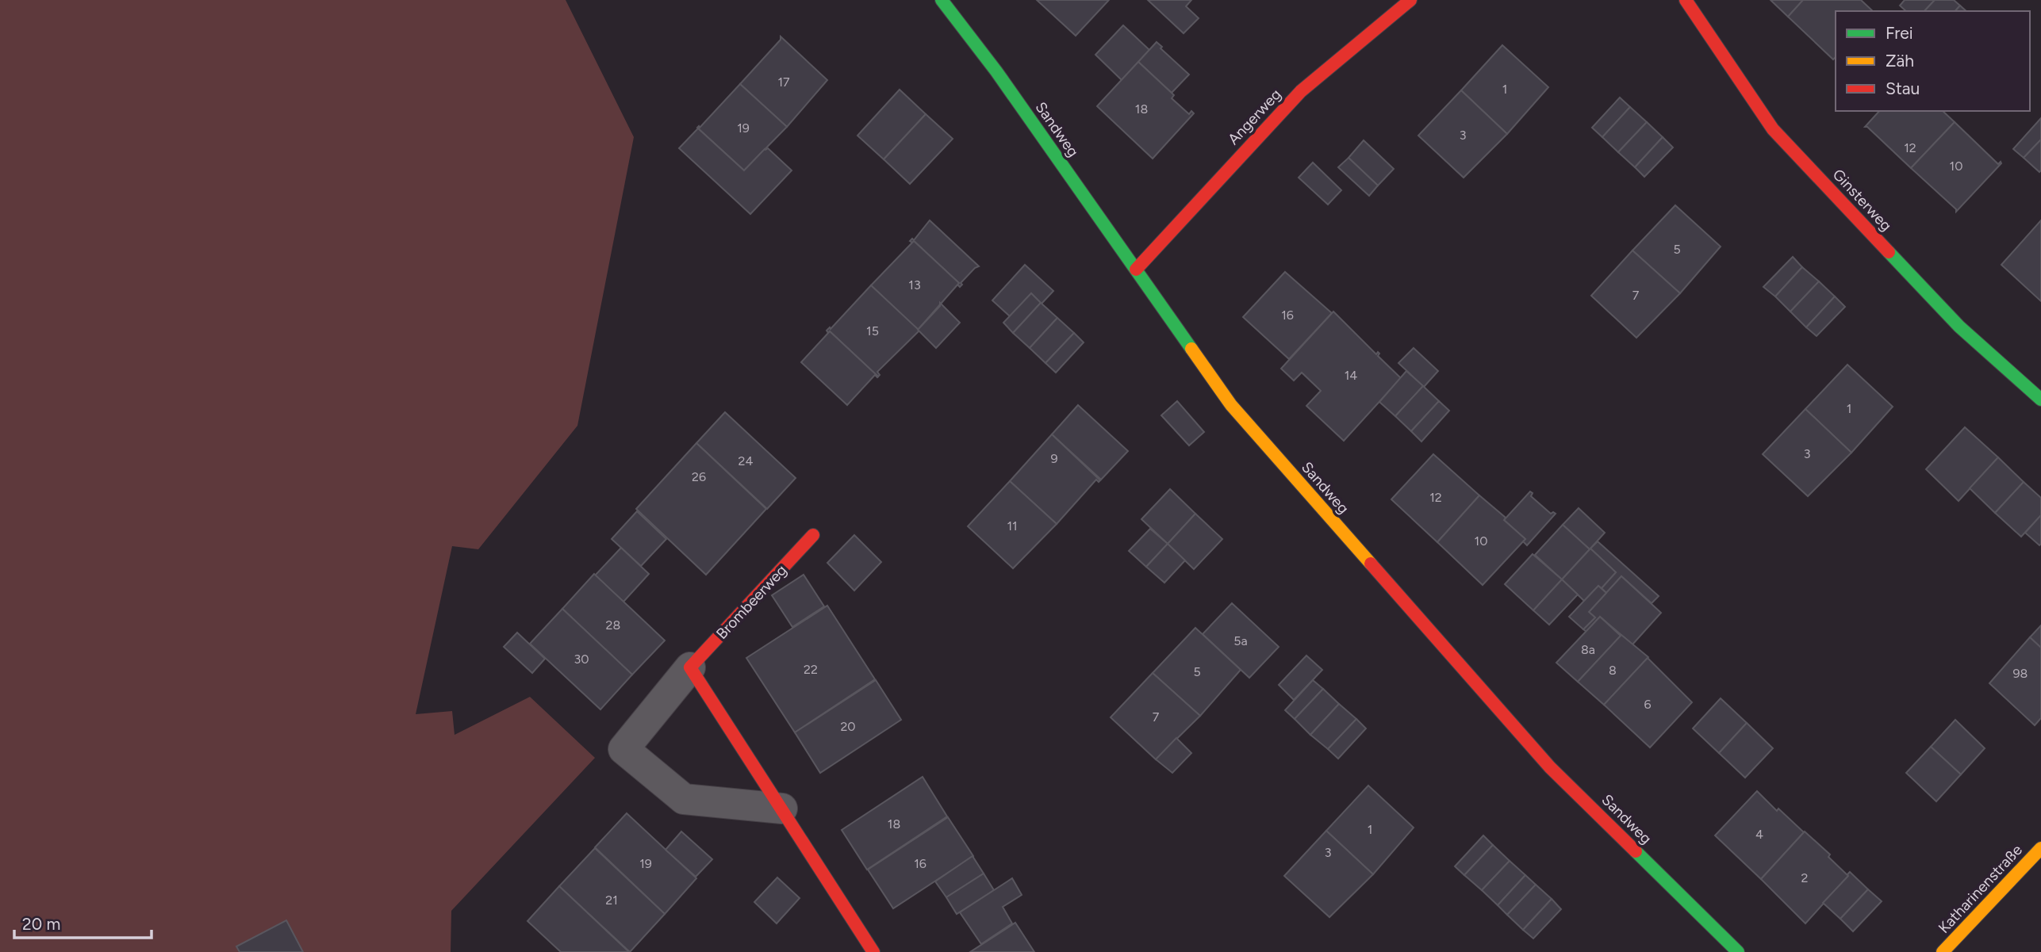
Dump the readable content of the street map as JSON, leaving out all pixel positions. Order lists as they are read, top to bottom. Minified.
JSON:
{"streets":{"street":["Angerweg","Sandweg","Ginsterweg","Brombeerweg","Katharinenstraße"]},"crossings":[["Angerweg","Sandweg"]],"house_numbers":["17","1","18","19","3","12","10","5","13","7","16","15","14","1","3","9","24","26","12","11","10","28","5a","8a","30","22","8","5","98","6","7","20","18","1","4","3","19","16","2","21"],"legend":["Frei","Zäh","Stau"],"scale_bar":"20 m"}
